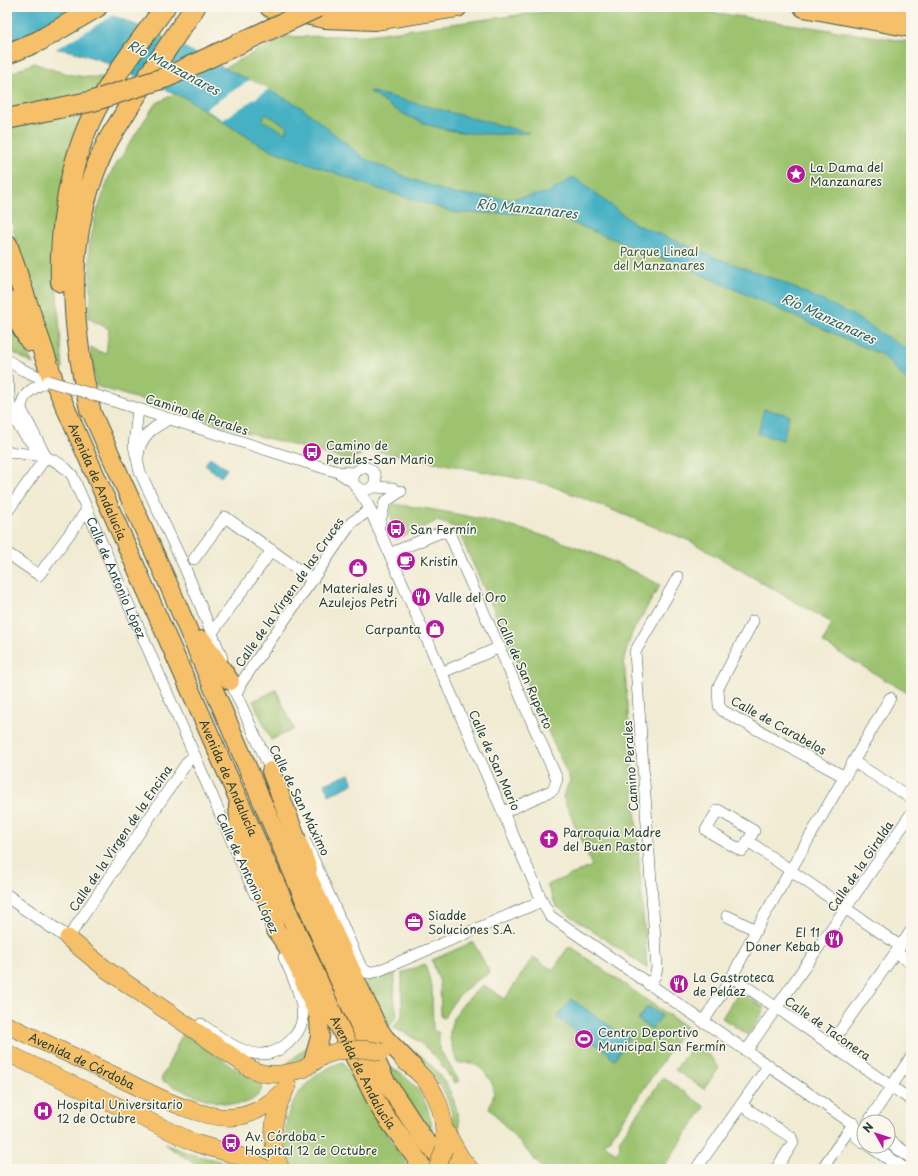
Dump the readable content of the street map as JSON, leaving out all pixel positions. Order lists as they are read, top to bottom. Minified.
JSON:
{"streets":{"highway":["Avenida de Andalucía"],"main road":["Avenida de Córdoba"],"street":["Camino de Perales","Calle de Antonio López","Calle de la Virgen de las Cruces","Calle de San Ruperto","Calle de Carabelos","Calle de San Mario","Camino Perales","Calle de San Máximo","Calle de la Virgen de la Encina","Calle de la Giralda","Calle de Taconera"]},"crossings":[["Camino de Perales","Avenida de Andalucía"],["Camino de Perales","Calle de San Mario"],["Camino de Perales","Calle de San Máximo"],["Calle de Antonio López","Calle de la Virgen de la Encina"],["Calle de la Virgen de las Cruces","Calle de San Mario"],["Calle de la Virgen de las Cruces","Calle de San Máximo"],["Calle de San Ruperto","Calle de San Mario"],["Calle de San Mario","Camino Perales"],["Calle de San Mario","Calle de San Máximo"],["Calle de San Mario","Calle de la Giralda"],["Calle de la Giralda","Calle de Taconera"]],"water":["Río Manzanares"],"parks":["Parque Lineal del Manzanares"],"places":{"place":["La Dama del Manzanares"],"bus stop":["Camino de Perales-San Mario","San Fermín","Av. Córdoba - Hospital 12 de Octubre"],"cafe":["Kristin"],"shop":["Materiales y Azulejos Petri","Carpanta"],"restaurant":["Valle del Oro","El 11 Doner Kebab","La Gastroteca de Peláez"],"church":["Parroquia Madre del Buen Pastor"],"office":["Siadde Soluciones S.A."],"sports":["Centro Deportivo Municipal San Fermín"],"hospital":["Hospital Universitario 12 de Octubre"]},"north":"top left"}
